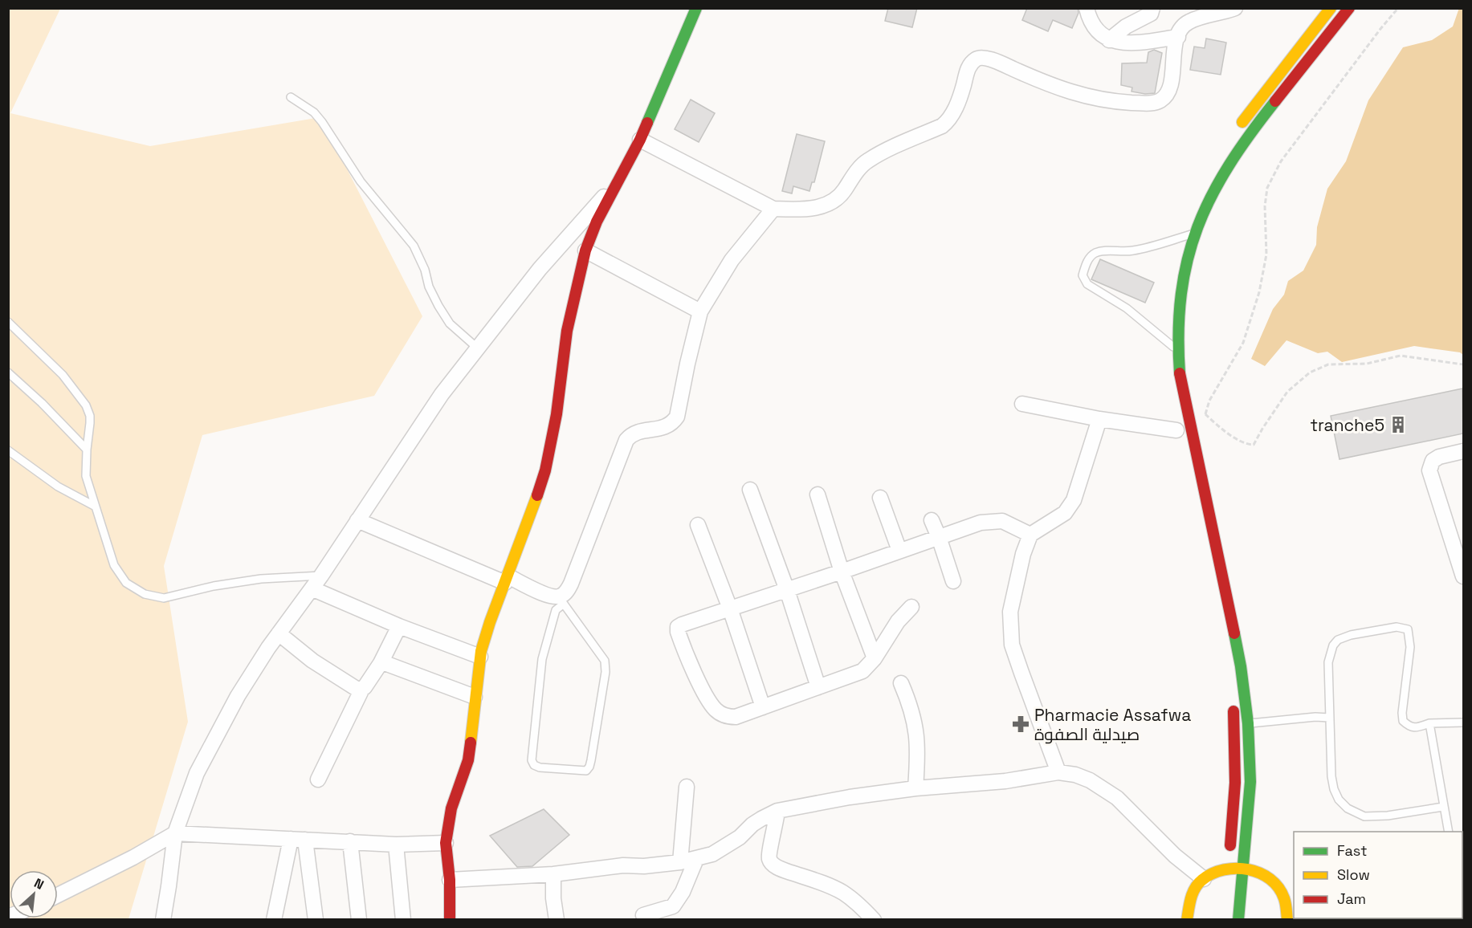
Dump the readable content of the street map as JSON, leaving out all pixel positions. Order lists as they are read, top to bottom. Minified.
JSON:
{"places":{"building":["tranche5"],"pharmacy":["Pharmacie Assafwa صيدلية الصفوة"]},"legend":["Fast","Slow","Jam"],"north":"top right"}
